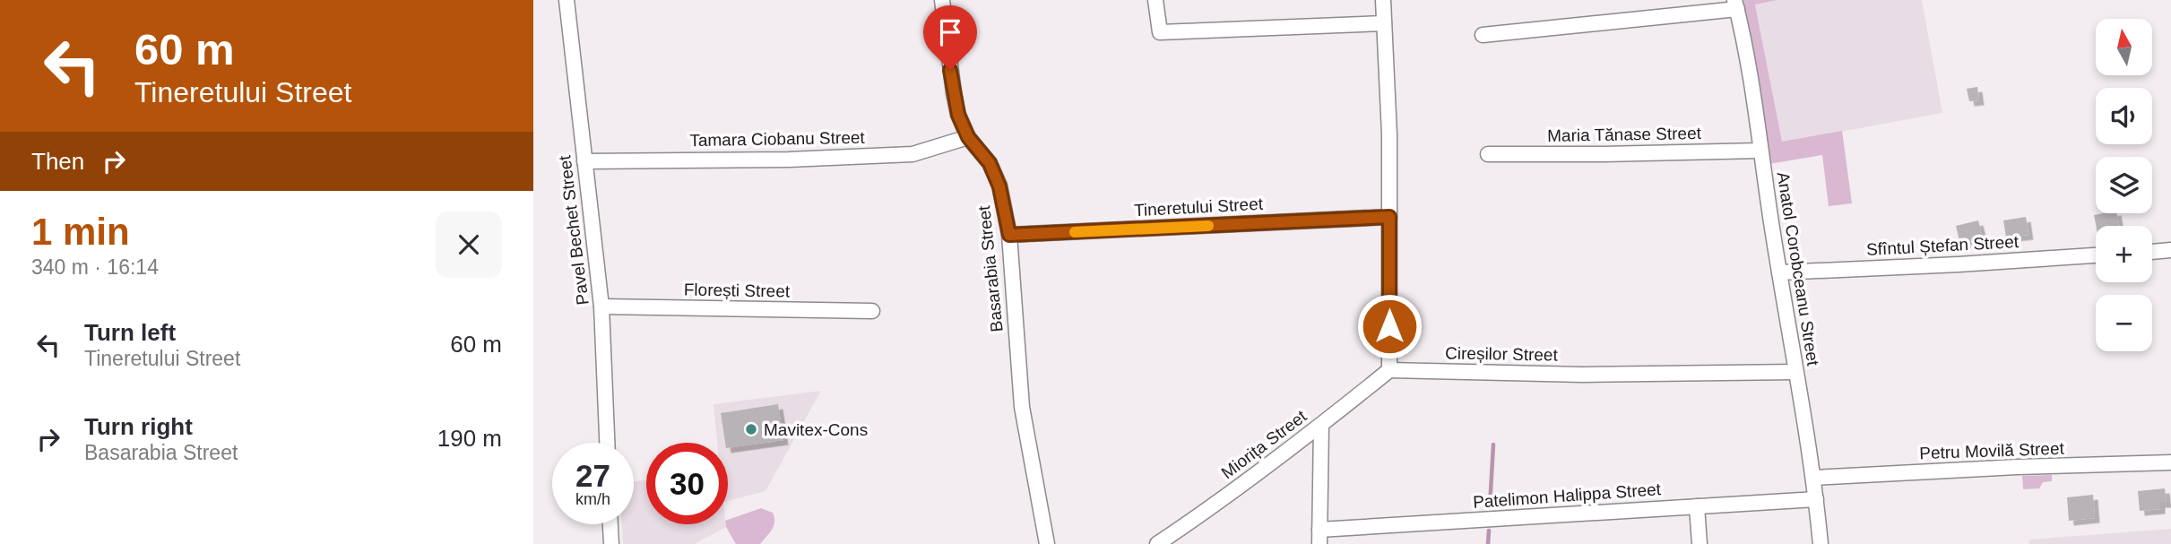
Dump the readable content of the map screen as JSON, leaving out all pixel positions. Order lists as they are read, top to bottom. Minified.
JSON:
{"streets":{"street":["Maria Tănase Street","Tamara Ciobanu Street","Tineretului Street","Pavel Bechet Street","Sfîntul Ștefan Street","Basarabia Street","Anatol Corobceanu Street","Florești Street","Cireșilor Street","Miorița Street","Petru Movilă Street","Patelimon Halippa Street"]},"crossings":[["Maria Tănase Street","Anatol Corobceanu Street"],["Tamara Ciobanu Street","Pavel Bechet Street"],["Tamara Ciobanu Street","Basarabia Street"],["Tineretului Street","Basarabia Street"],["Pavel Bechet Street","Florești Street"],["Sfîntul Ștefan Street","Anatol Corobceanu Street"],["Anatol Corobceanu Street","Cireșilor Street"],["Anatol Corobceanu Street","Petru Movilă Street"],["Anatol Corobceanu Street","Patelimon Halippa Street"],["Cireșilor Street","Miorița Street"]],"places":["Mavitex-Cons"],"north":"top","page":{"turn":["60 m","Tineretului Street"],"map_buttons":["+","−"],"then":"Then","heading":["1 min","340 m · 16:14"],"list":[{"name":"Turn left","note":"Tineretului Street","value":"60 m"},{"name":"Turn right","note":"Basarabia Street","value":"190 m"}],"speed":"27 km/h","limit":"30"}}
